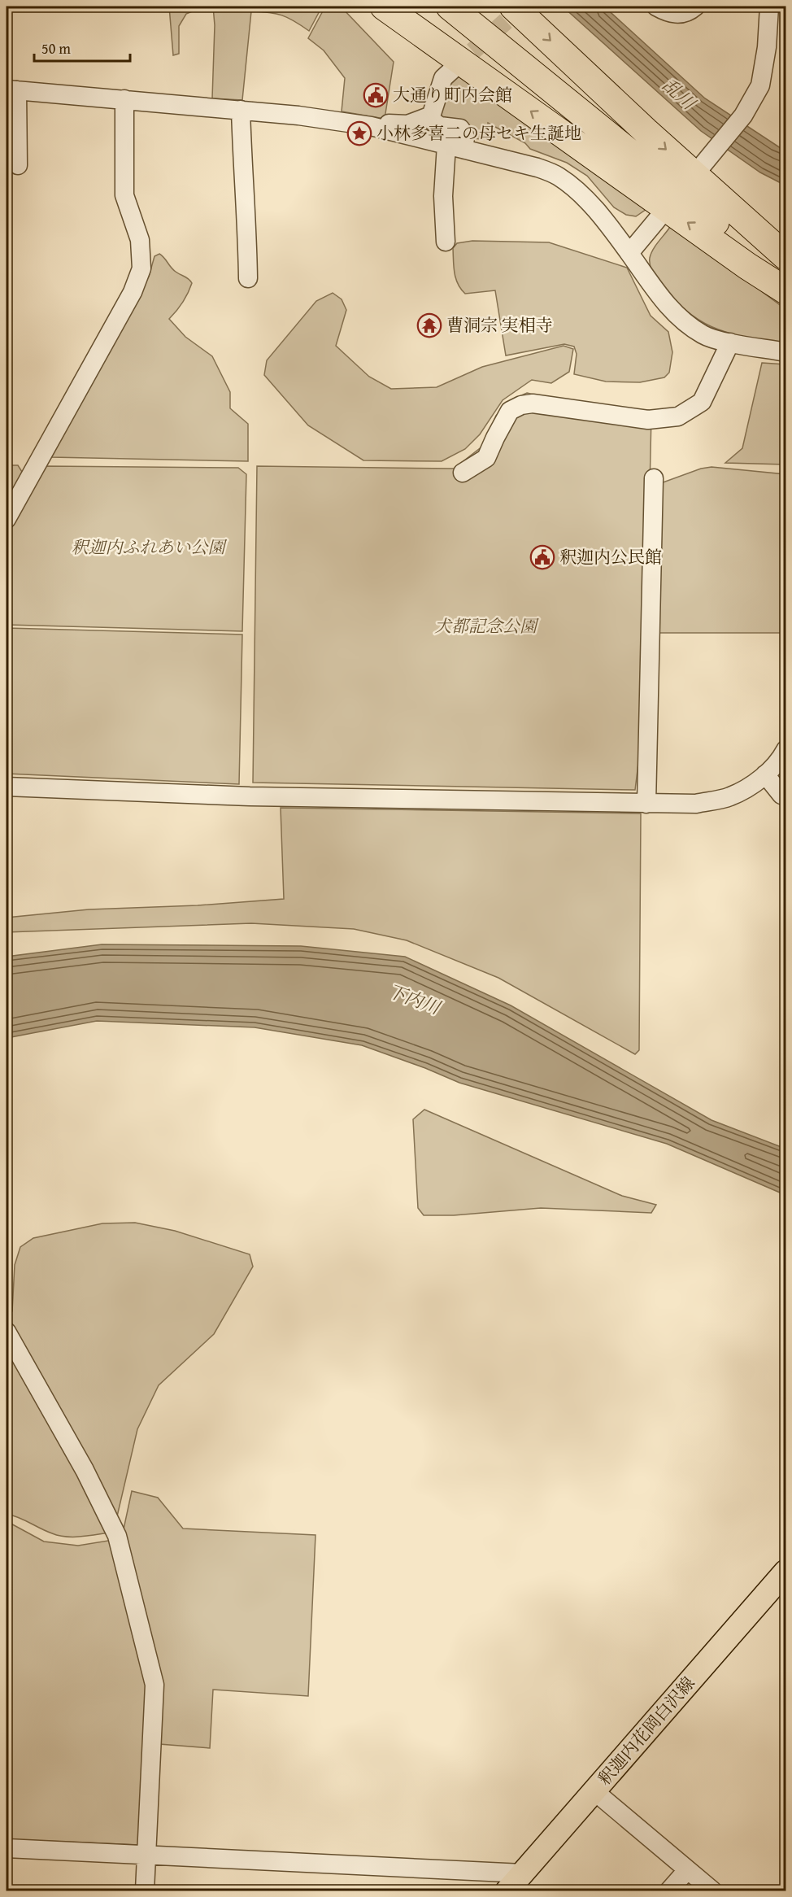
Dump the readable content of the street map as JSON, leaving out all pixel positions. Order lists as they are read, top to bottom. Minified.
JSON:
{"streets":{"main road":["釈迦内花岡白沢線"]},"water":["乱川","下内川"],"parks":["釈迦内ふれあい公園","犬都記念公園"],"places":{"public building":["大通り町内会館","釈迦内公民館"],"place":["小林多喜二の母セキ生誕地"],"temple":["曹洞宗 実相寺"]},"scale_bar":"50 m"}
